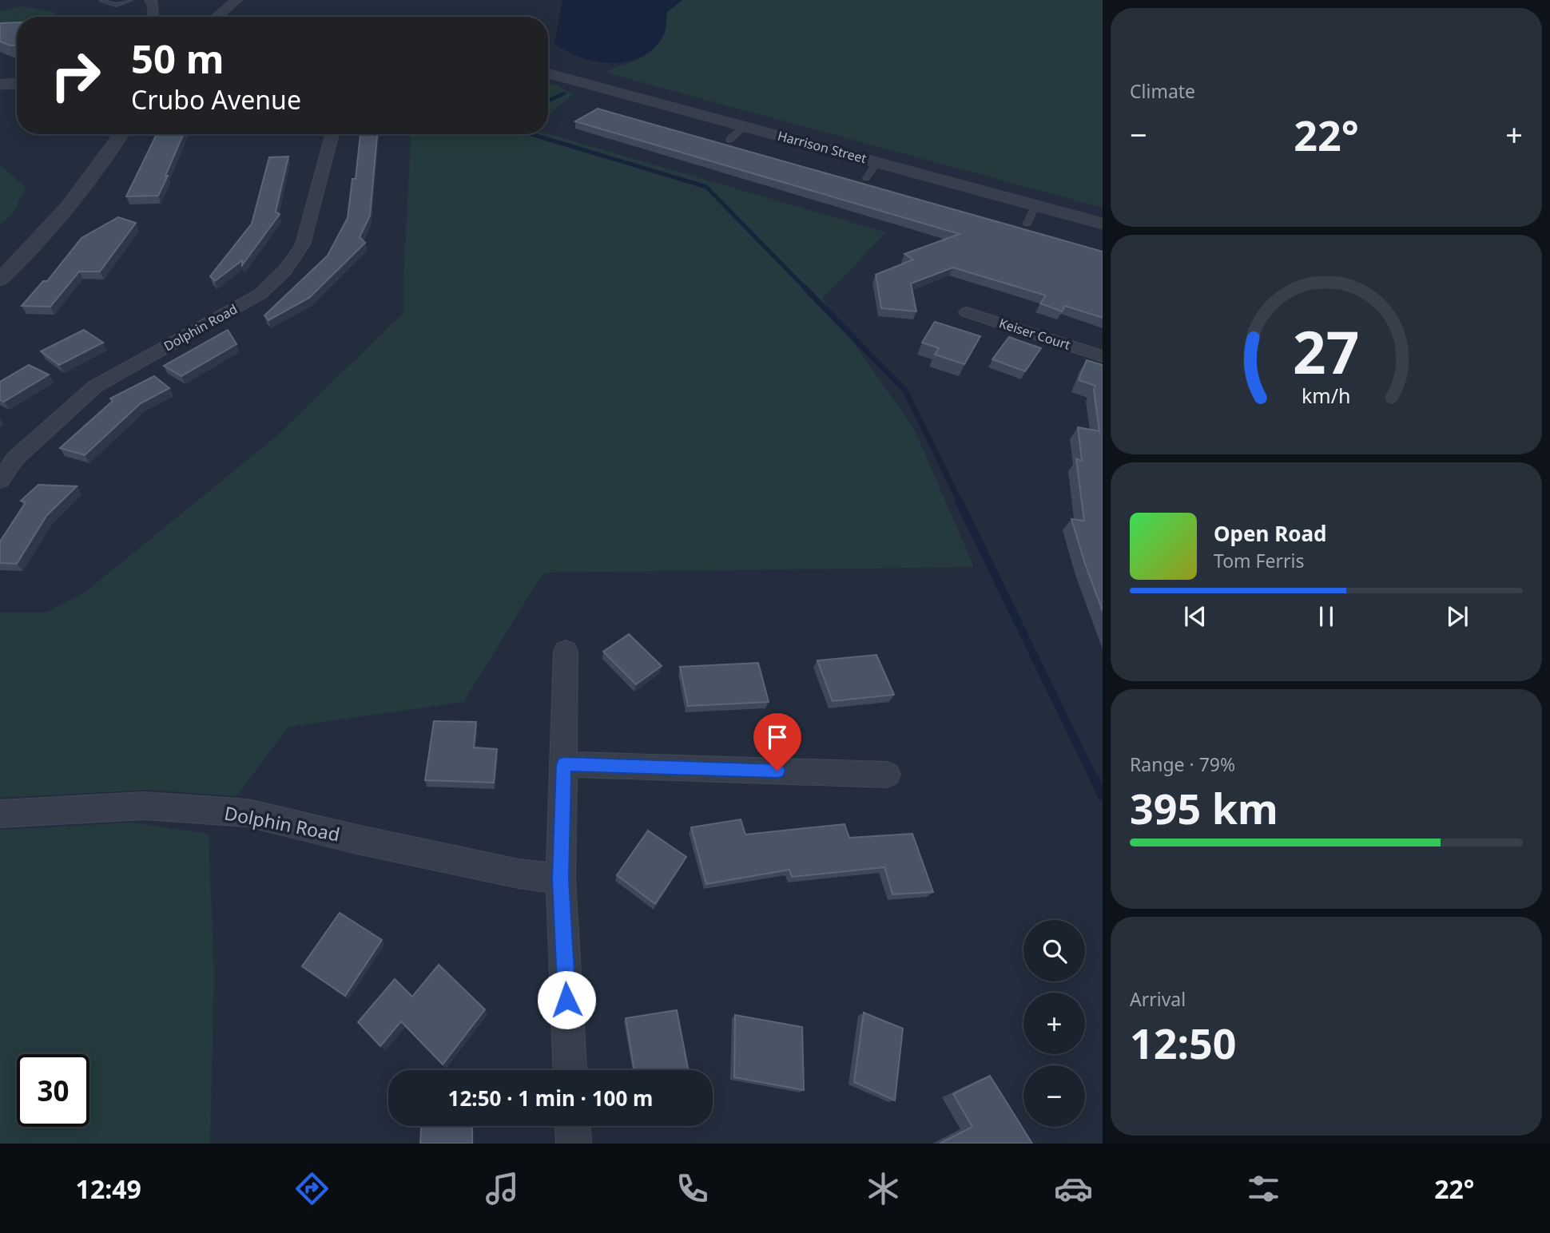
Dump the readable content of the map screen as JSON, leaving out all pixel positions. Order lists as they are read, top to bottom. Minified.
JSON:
{"streets":{"street":["Harrison Street","Dolphin Road","Keiser Court"]},"page":{"tile":["Climate",["Range · 79%","395 km"],["Arrival","12:50"]],"turn":["50 m","Crubo Avenue"],"heat":["−","22°","+"],"song":["Open Road","Tom Ferris"],"map_buttons":["+","−"],"limit":"30","trip":"12:50 · 1 min · 100 m","tabs":["12:49","22°"],"gauge":["27","km/h"]}}
